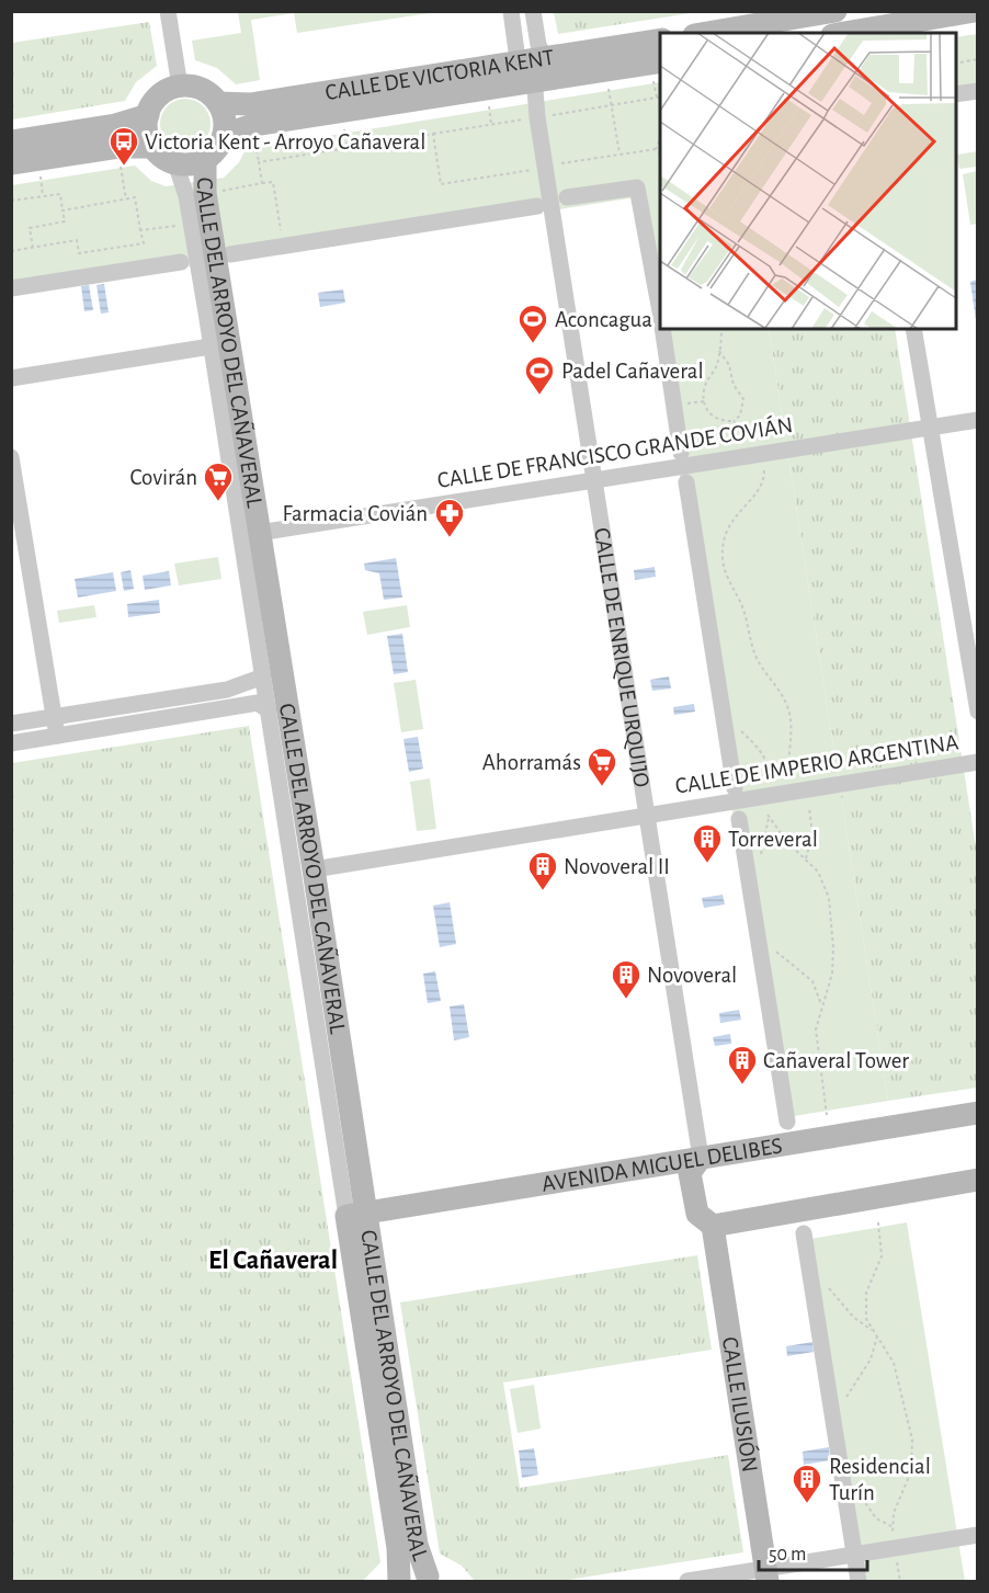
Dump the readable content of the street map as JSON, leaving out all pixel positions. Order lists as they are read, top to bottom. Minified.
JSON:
{"streets":{"main road":["CALLE DE VICTORIA KENT","CALLE DEL ARROYO DEL CAÑAVERAL","CALLE DE ENRIQUE URQUIJO","AVENIDA MIGUEL DELIBES","CALLE ILUSIÓN"],"street":["CALLE DE FRANCISCO GRANDE COVIÁN","CALLE DE IMPERIO ARGENTINA"]},"crossings":[["CALLE DE VICTORIA KENT","CALLE DEL ARROYO DEL CAÑAVERAL"],["CALLE DE VICTORIA KENT","CALLE DE ENRIQUE URQUIJO"],["CALLE DEL ARROYO DEL CAÑAVERAL","CALLE DE FRANCISCO GRANDE COVIÁN"],["CALLE DEL ARROYO DEL CAÑAVERAL","CALLE DE IMPERIO ARGENTINA"],["CALLE DEL ARROYO DEL CAÑAVERAL","AVENIDA MIGUEL DELIBES"],["CALLE DE FRANCISCO GRANDE COVIÁN","CALLE DE ENRIQUE URQUIJO"],["CALLE DE ENRIQUE URQUIJO","CALLE DE IMPERIO ARGENTINA"],["CALLE DE ENRIQUE URQUIJO","AVENIDA MIGUEL DELIBES"],["CALLE DE ENRIQUE URQUIJO","CALLE ILUSIÓN"]],"districts":["El Cañaveral"],"places":{"bus stop":["Victoria Kent - Arroyo Cañaveral"],"sports":["Aconcagua","Padel Cañaveral"],"supermarket":["Covirán","Ahorramás"],"pharmacy":["Farmacia Covián"],"building":["Torreveral","Novoveral II","Novoveral","Cañaveral Tower","Residencial Turín"]},"scale_bar":"50 m"}
